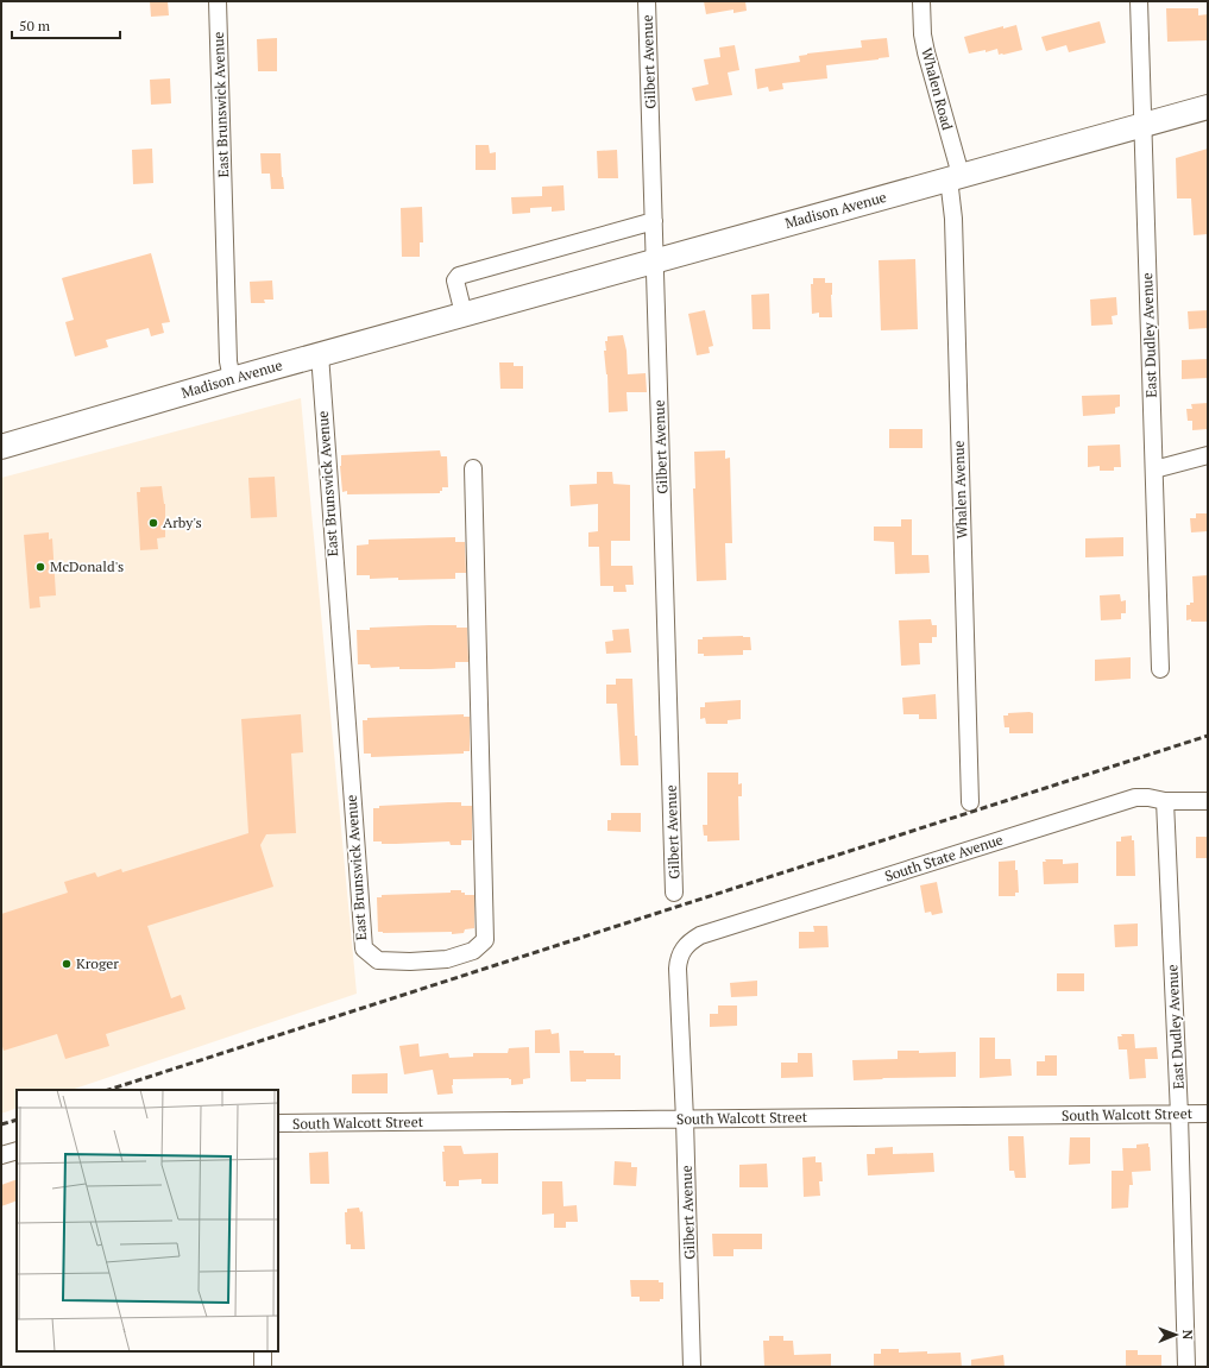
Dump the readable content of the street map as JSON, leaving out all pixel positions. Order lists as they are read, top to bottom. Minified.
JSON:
{"streets":{"main road":["Madison Avenue"],"street":["Gilbert Avenue","Whalen Road","East Brunswick Avenue","East Dudley Avenue","Whalen Avenue","South State Avenue","South Walcott Street"]},"crossings":[["Gilbert Avenue","Madison Avenue"],["Gilbert Avenue","South State Avenue"],["Gilbert Avenue","South Walcott Street"],["Whalen Road","Madison Avenue"],["Whalen Road","Whalen Avenue"],["East Brunswick Avenue","Madison Avenue"],["Madison Avenue","East Dudley Avenue"],["Madison Avenue","Whalen Avenue"],["East Dudley Avenue","South State Avenue"],["East Dudley Avenue","South Walcott Street"]],"places":["Arby's","McDonald's","Kroger"],"scale_bar":"50 m","north":"right"}
